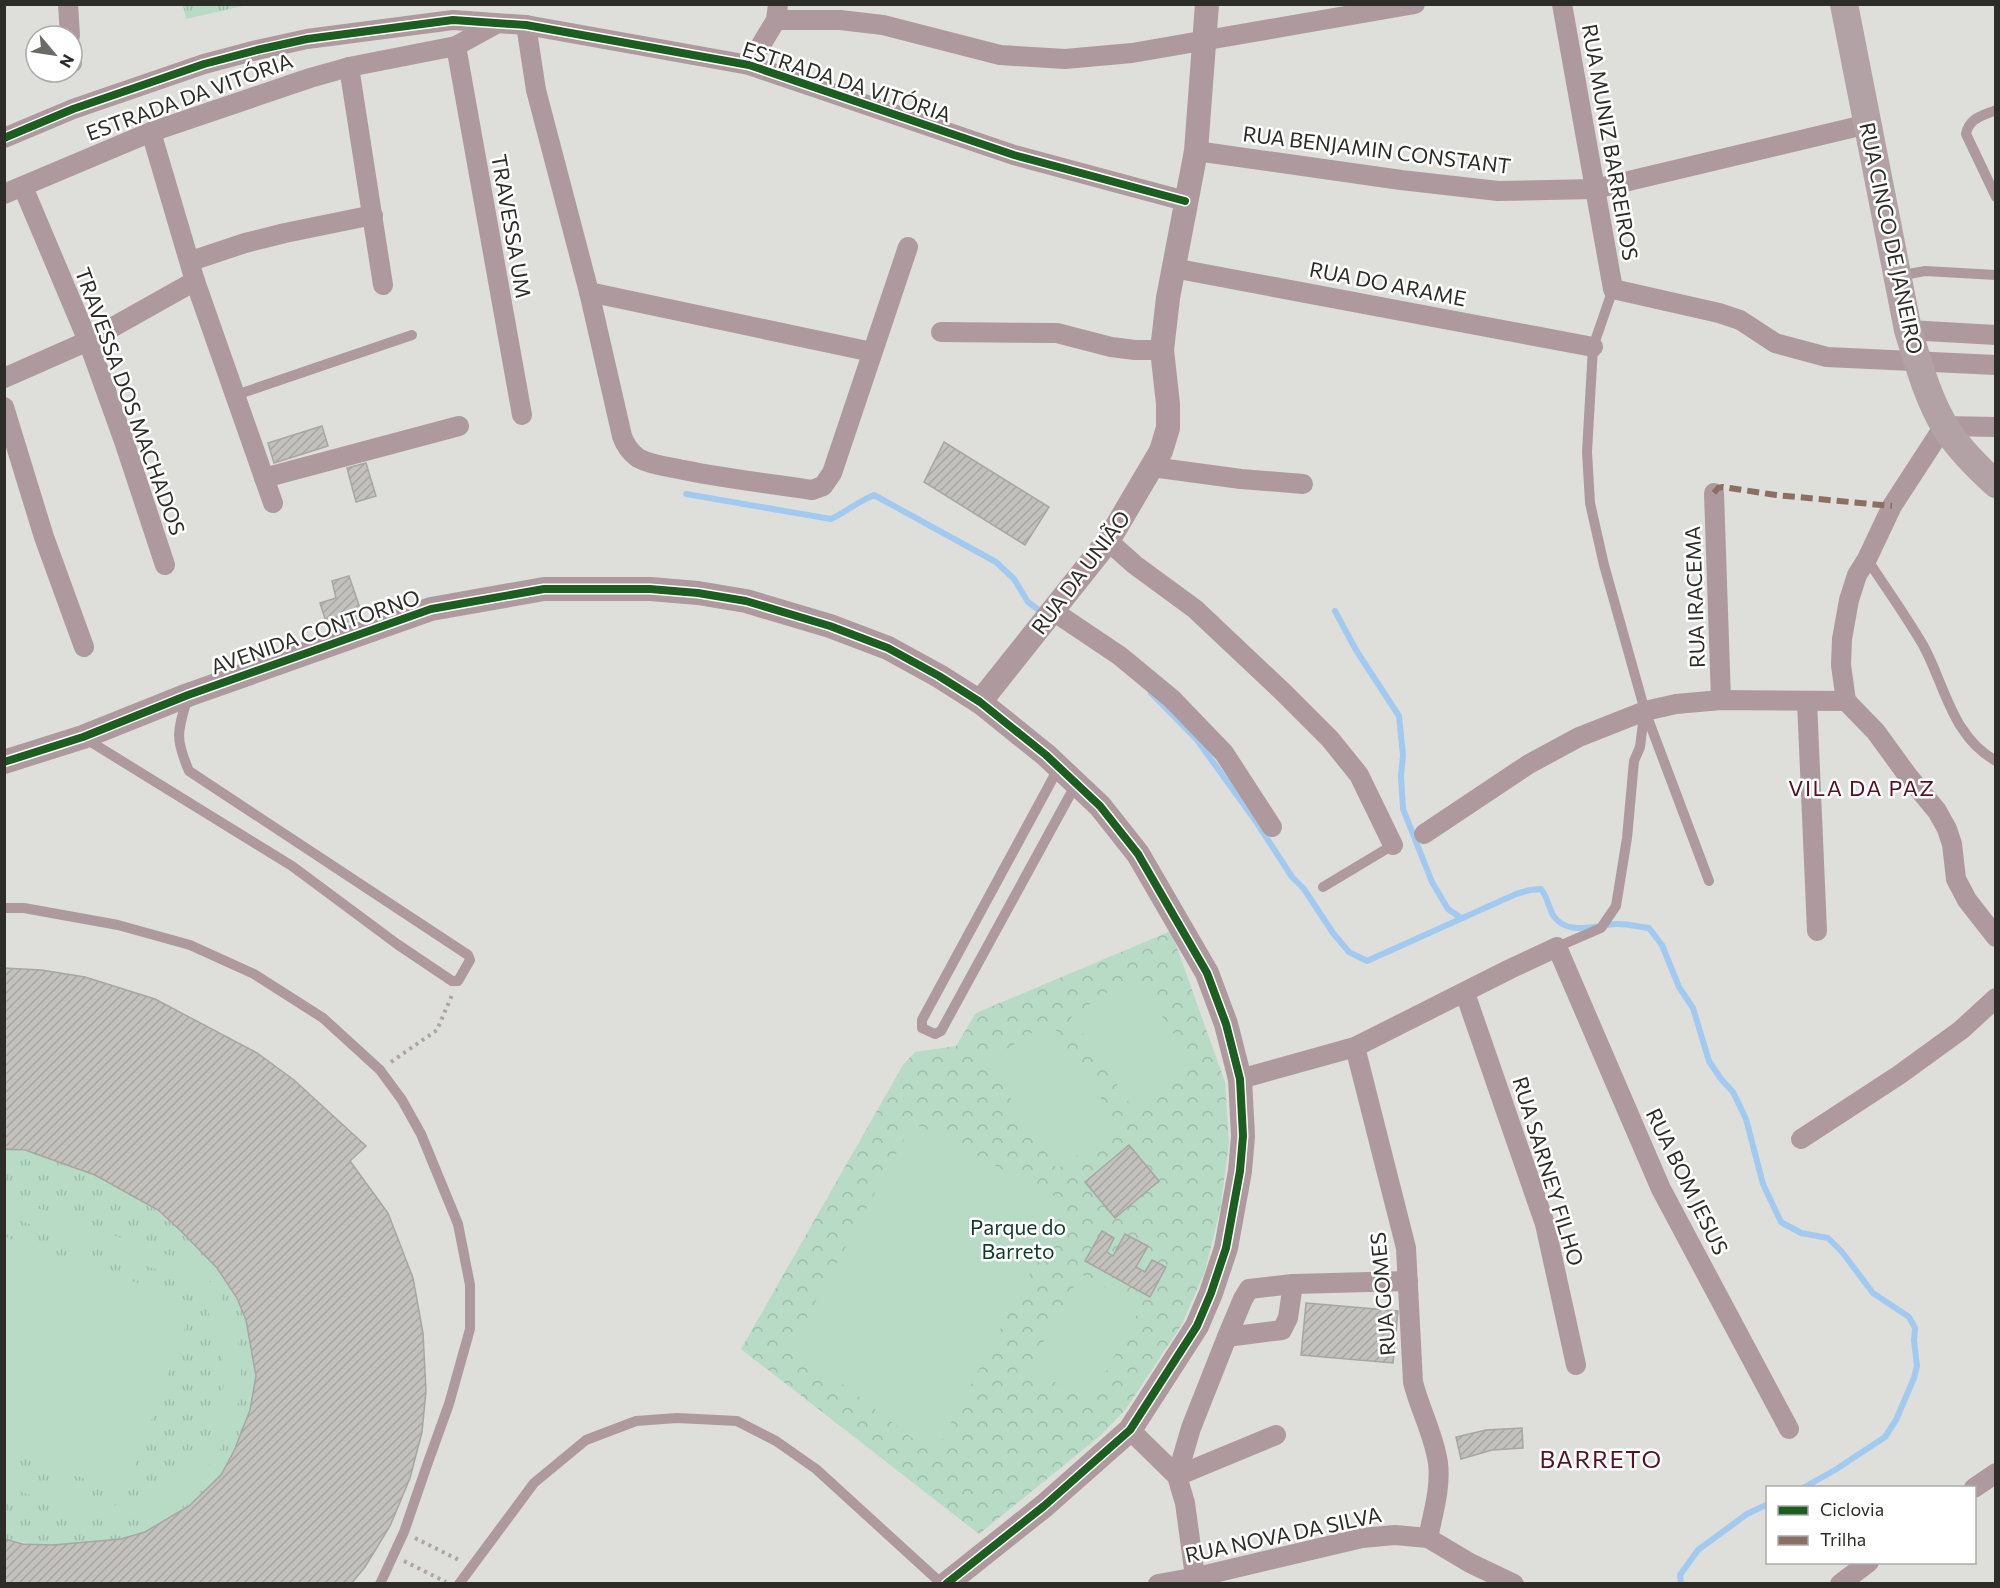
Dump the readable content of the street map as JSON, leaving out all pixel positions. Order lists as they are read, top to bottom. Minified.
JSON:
{"streets":{"main road":["RUA CINCO DE JANEIRO"],"street":["ESTRADA DA VITÓRIA","RUA MUNIZ BARREIROS","RUA BENJAMIN CONSTANT","TRAVESSA UM","RUA DO ARAME","TRAVESSA DOS MACHADOS","RUA DA UNIÃO","RUA IRACEMA","AVENIDA CONTORNO","RUA SARNEY FILHO","RUA BOM JESUS","RUA GOMES","RUA NOVA DA SILVA"]},"crossings":[["ESTRADA DA VITÓRIA","TRAVESSA UM"],["ESTRADA DA VITÓRIA","TRAVESSA DOS MACHADOS"],["ESTRADA DA VITÓRIA","RUA DA UNIÃO"],["RUA MUNIZ BARREIROS","RUA BENJAMIN CONSTANT"],["RUA BENJAMIN CONSTANT","RUA CINCO DE JANEIRO"],["RUA BENJAMIN CONSTANT","RUA DA UNIÃO"],["RUA DO ARAME","RUA DA UNIÃO"],["RUA DA UNIÃO","AVENIDA CONTORNO"],["RUA GOMES","RUA NOVA DA SILVA"]],"districts":["VILA DA PAZ","BARRETO"],"parks":["Parque do Barreto"],"legend":["Ciclovia","Trilha"],"north":"bottom right"}
